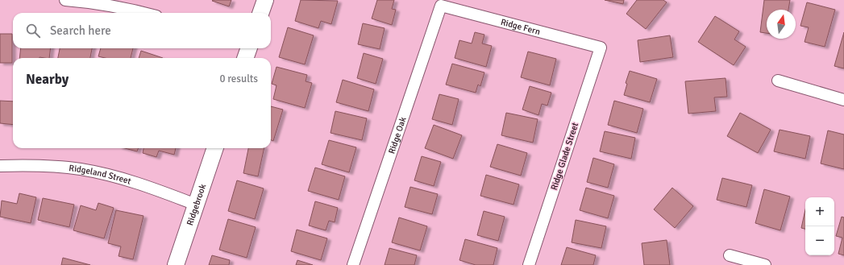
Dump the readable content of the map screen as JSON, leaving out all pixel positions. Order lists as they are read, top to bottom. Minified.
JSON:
{"streets":{"street":["Ridge Fern","Ridge Oak","Ridge Glade Street","Ridgeland Street","Ridgebrook"]},"crossings":[["Ridge Fern","Ridge Oak"],["Ridge Fern","Ridge Glade Street"],["Ridgeland Street","Ridgebrook"]],"north":"top","page":{"search":"Search here","heading":["Nearby","0 results"],"map_buttons":["+","−"]}}
